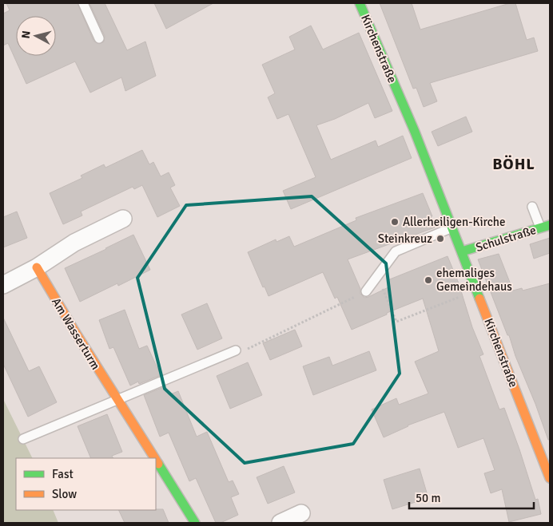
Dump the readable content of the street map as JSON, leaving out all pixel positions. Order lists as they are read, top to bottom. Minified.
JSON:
{"streets":{"street":["Kirchenstraße","Schulstraße","Am Wasserturm"]},"crossings":[["Kirchenstraße","Schulstraße"]],"districts":["BÖHL"],"places":["Allerheiligen-Kirche","Steinkreuz","ehemaliges Gemeindehaus"],"legend":["Fast","Slow"],"scale_bar":"50 m","north":"left"}
